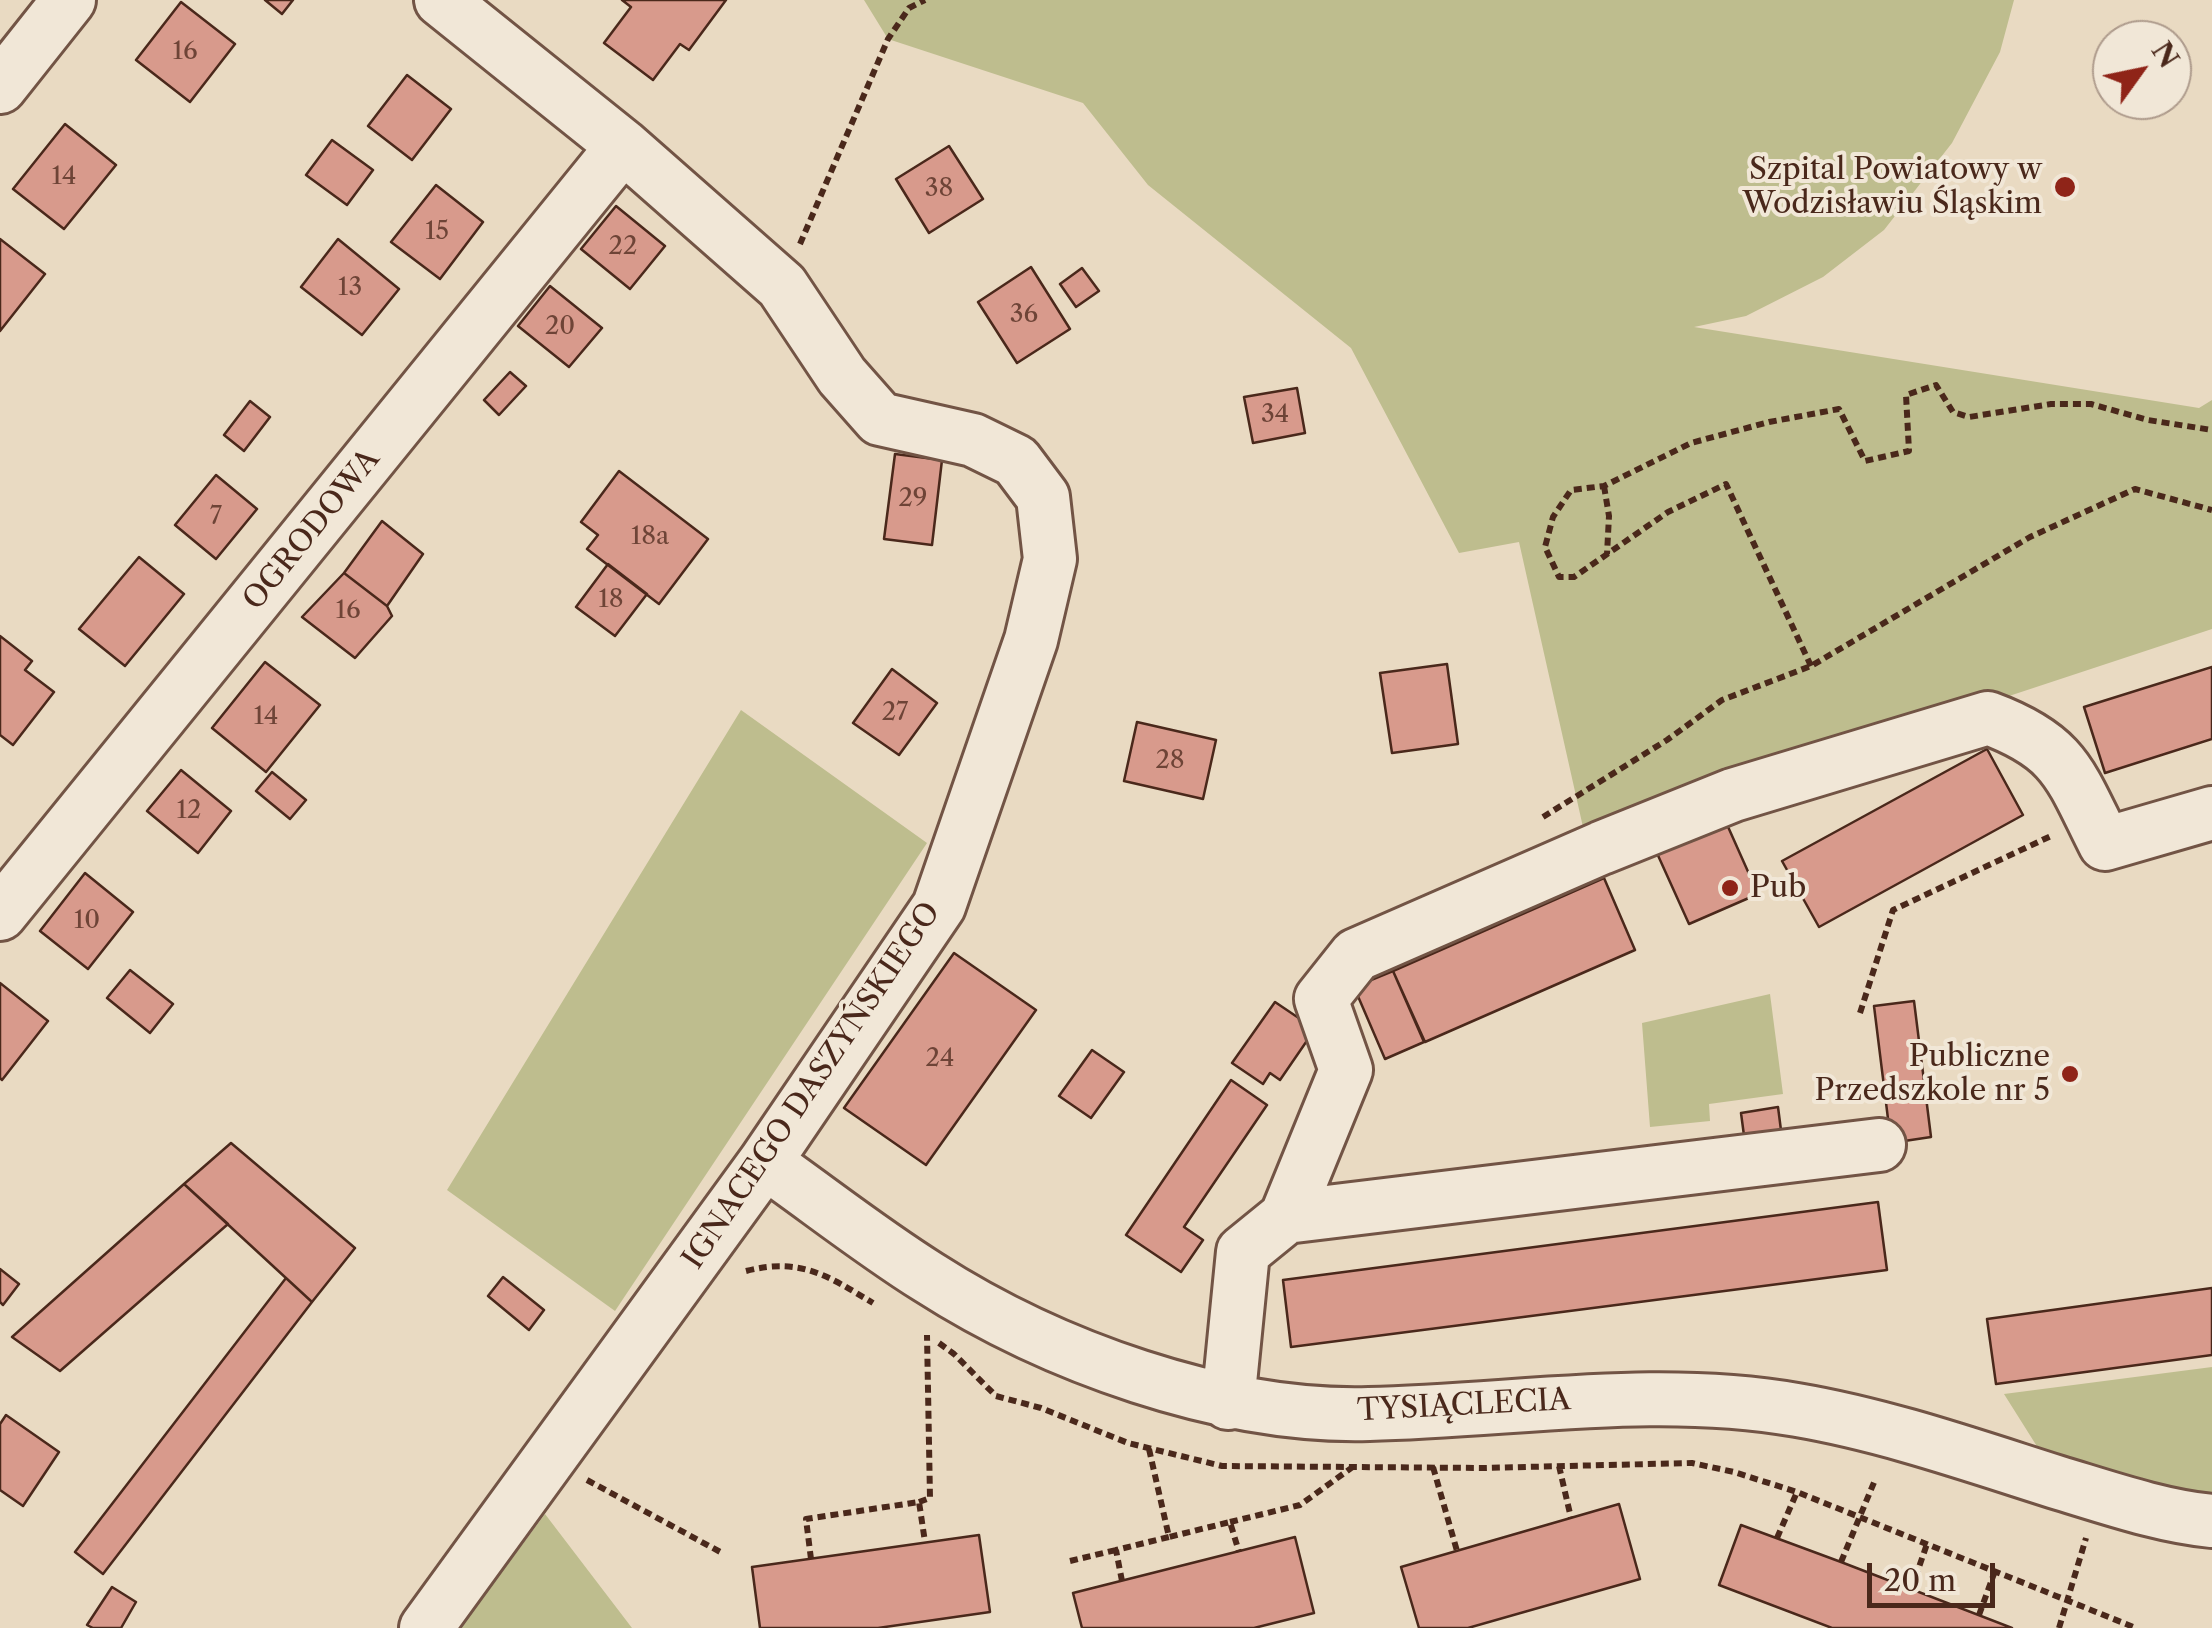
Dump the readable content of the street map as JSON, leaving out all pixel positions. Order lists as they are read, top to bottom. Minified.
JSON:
{"streets":{"street":["OGRODOWA","IGNACEGO DASZYŃSKIEGO","TYSIĄCLECIA"]},"crossings":[["OGRODOWA","IGNACEGO DASZYŃSKIEGO"],["IGNACEGO DASZYŃSKIEGO","TYSIĄCLECIA"]],"places":["Szpital Powiatowy w Wodzisławiu Śląskim","Pub","Publiczne Przedszkole nr 5"],"house_numbers":["16","14","38","15","22","13","36","20","34","29","7","18a","18","16","27","14","28","12","10","24"],"scale_bar":"20 m","north":"top right"}
